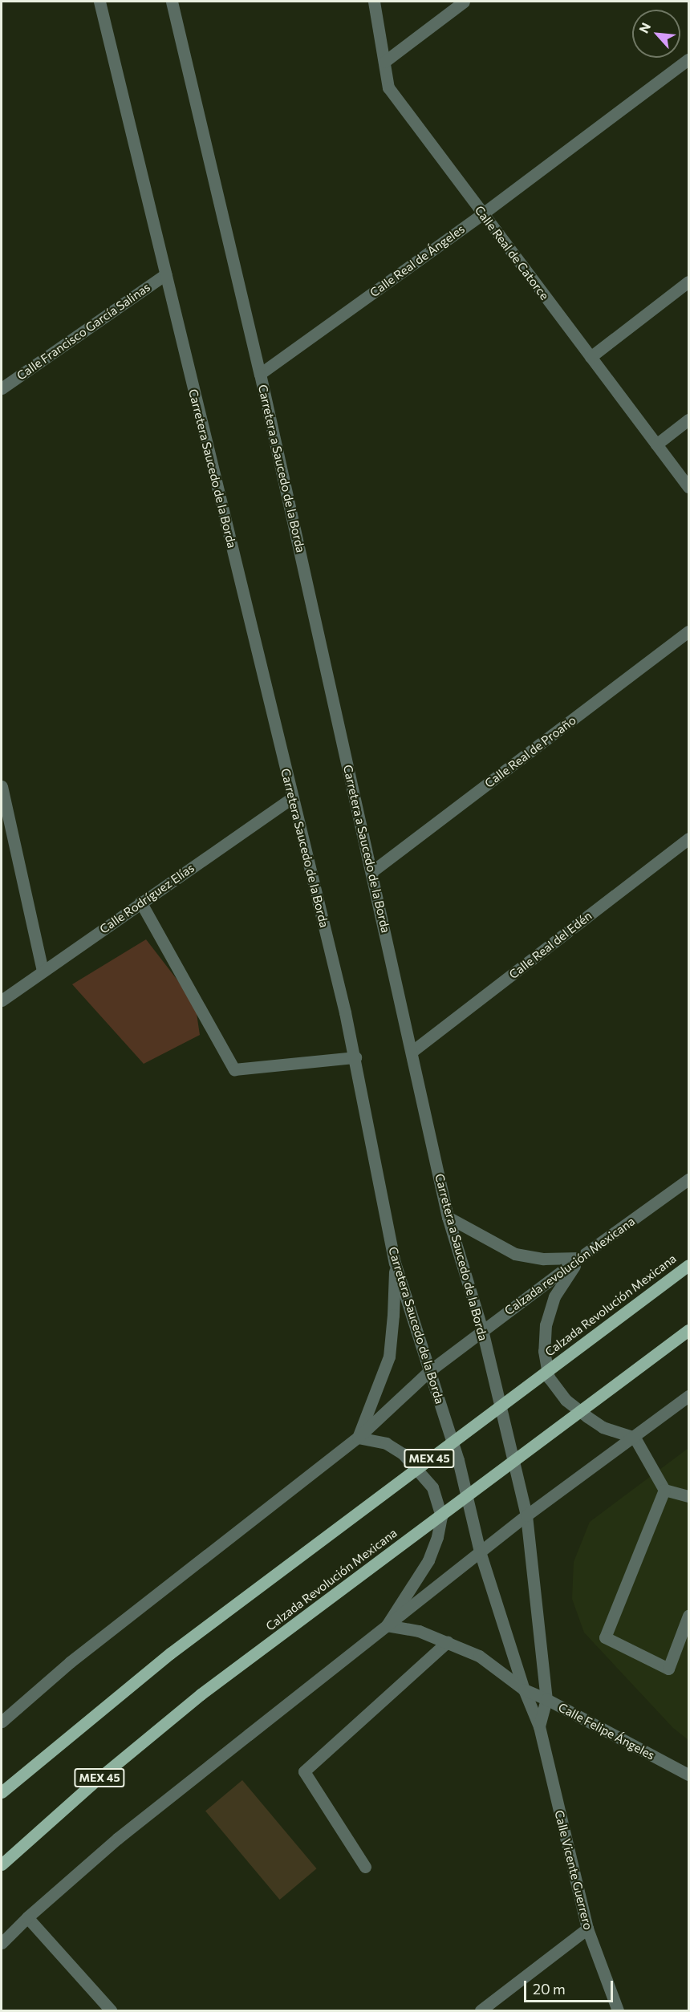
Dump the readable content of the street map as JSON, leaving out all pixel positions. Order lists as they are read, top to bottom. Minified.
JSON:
{"streets":{"main road":["Calzada Revolución Mexicana","MEX 45"],"street":["Calle Real de Catorce","Calle Real de Ángeles","Calle Francisco García Salinas","Carretera Saucedo de la Borda","Carretera a Saucedo de la Borda","Calle Real de Proaño","Calle Rodríguez Elías","Calle Real del Edén","Calzada revolución Mexicana","Calle Felipe Ángeles","Calle Vicente Guerrero"]},"crossings":[["Calle Real de Catorce","Calle Real de Ángeles"],["Calle Real de Ángeles","Carretera a Saucedo de la Borda"],["Calle Francisco García Salinas","Carretera Saucedo de la Borda"],["Carretera Saucedo de la Borda","Calle Rodríguez Elías"],["Carretera Saucedo de la Borda","Calzada revolución Mexicana"],["Carretera Saucedo de la Borda","Calle Felipe Ángeles"],["Carretera Saucedo de la Borda","Calle Vicente Guerrero"],["Carretera a Saucedo de la Borda","Calle Real de Proaño"],["Carretera a Saucedo de la Borda","Calle Real del Edén"],["Carretera a Saucedo de la Borda","Calzada revolución Mexicana"],["Carretera a Saucedo de la Borda","Calle Felipe Ángeles"],["Carretera a Saucedo de la Borda","Calle Vicente Guerrero"],["Calle Felipe Ángeles","Calle Vicente Guerrero"]],"scale_bar":"20 m","north":"top left"}
